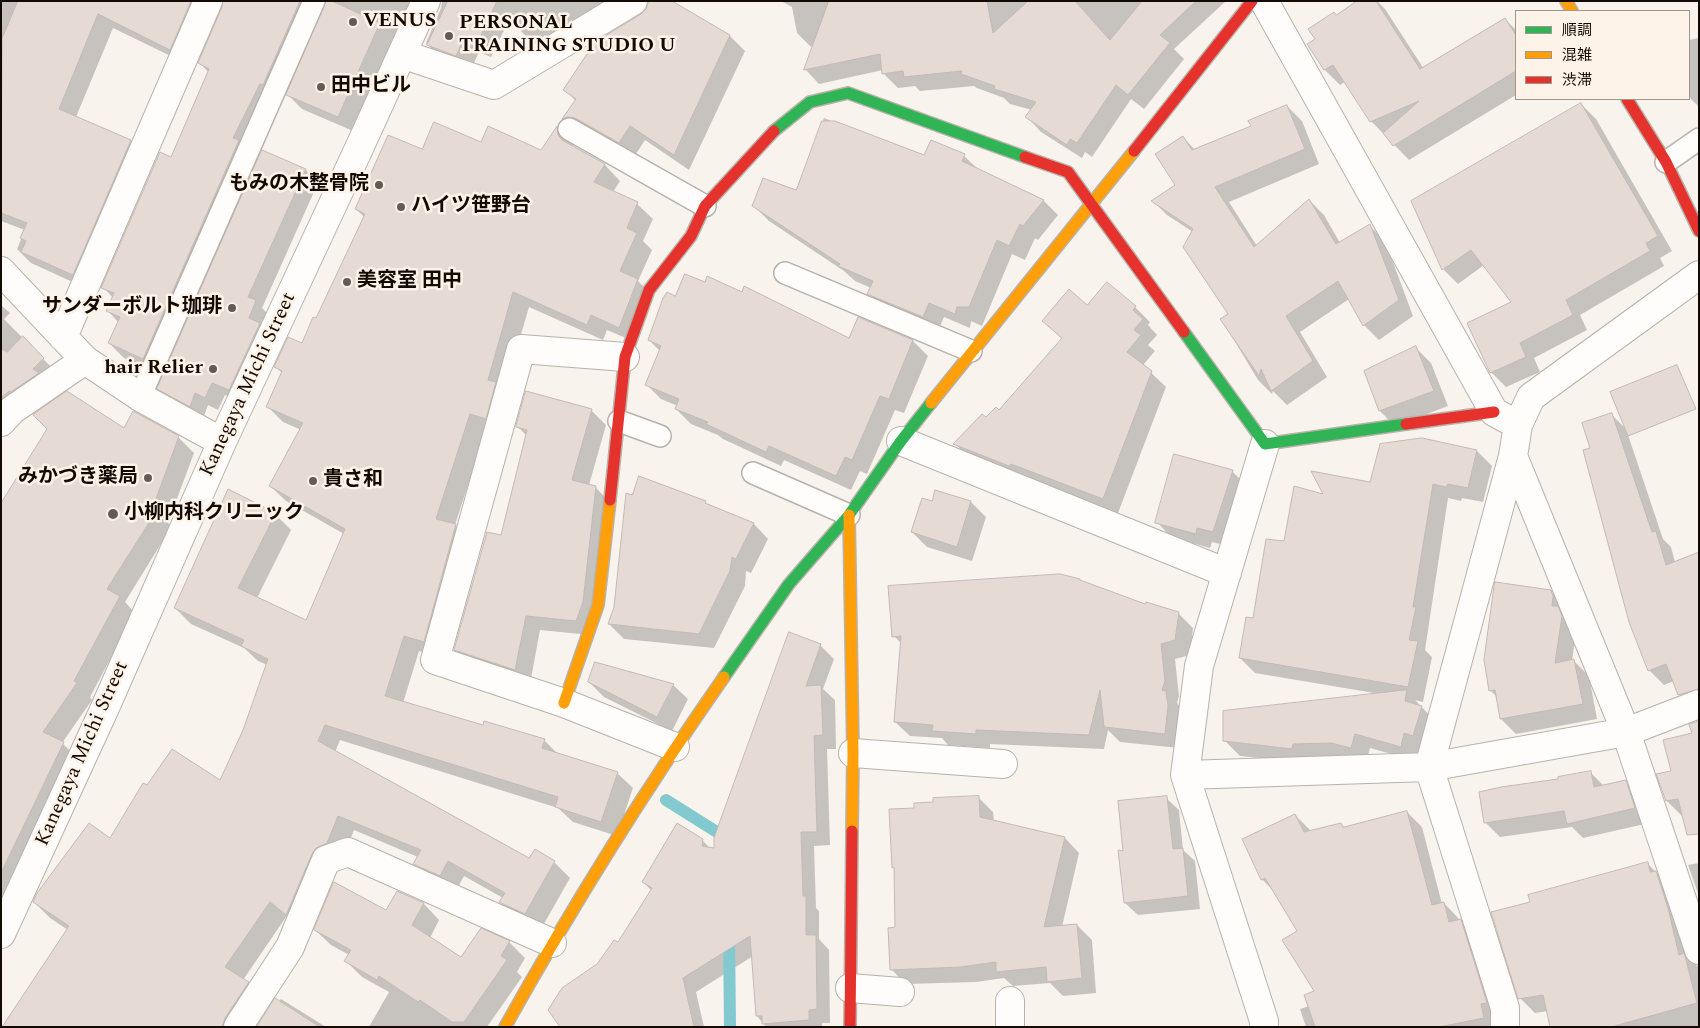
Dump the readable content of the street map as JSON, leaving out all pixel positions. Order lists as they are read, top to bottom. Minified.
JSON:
{"streets":{"street":["Kanegaya Michi Street"]},"places":["VENUS","PERSONAL TRAINING STUDIO U","田中ビル","もみの木整骨院","ハイツ笹野台","美容室 田中","サンダーボルト珈琲","hair Relier","みかづき薬局","貴さ和","小柳内科クリニック"],"legend":["順調","混雑","渋滞"]}
